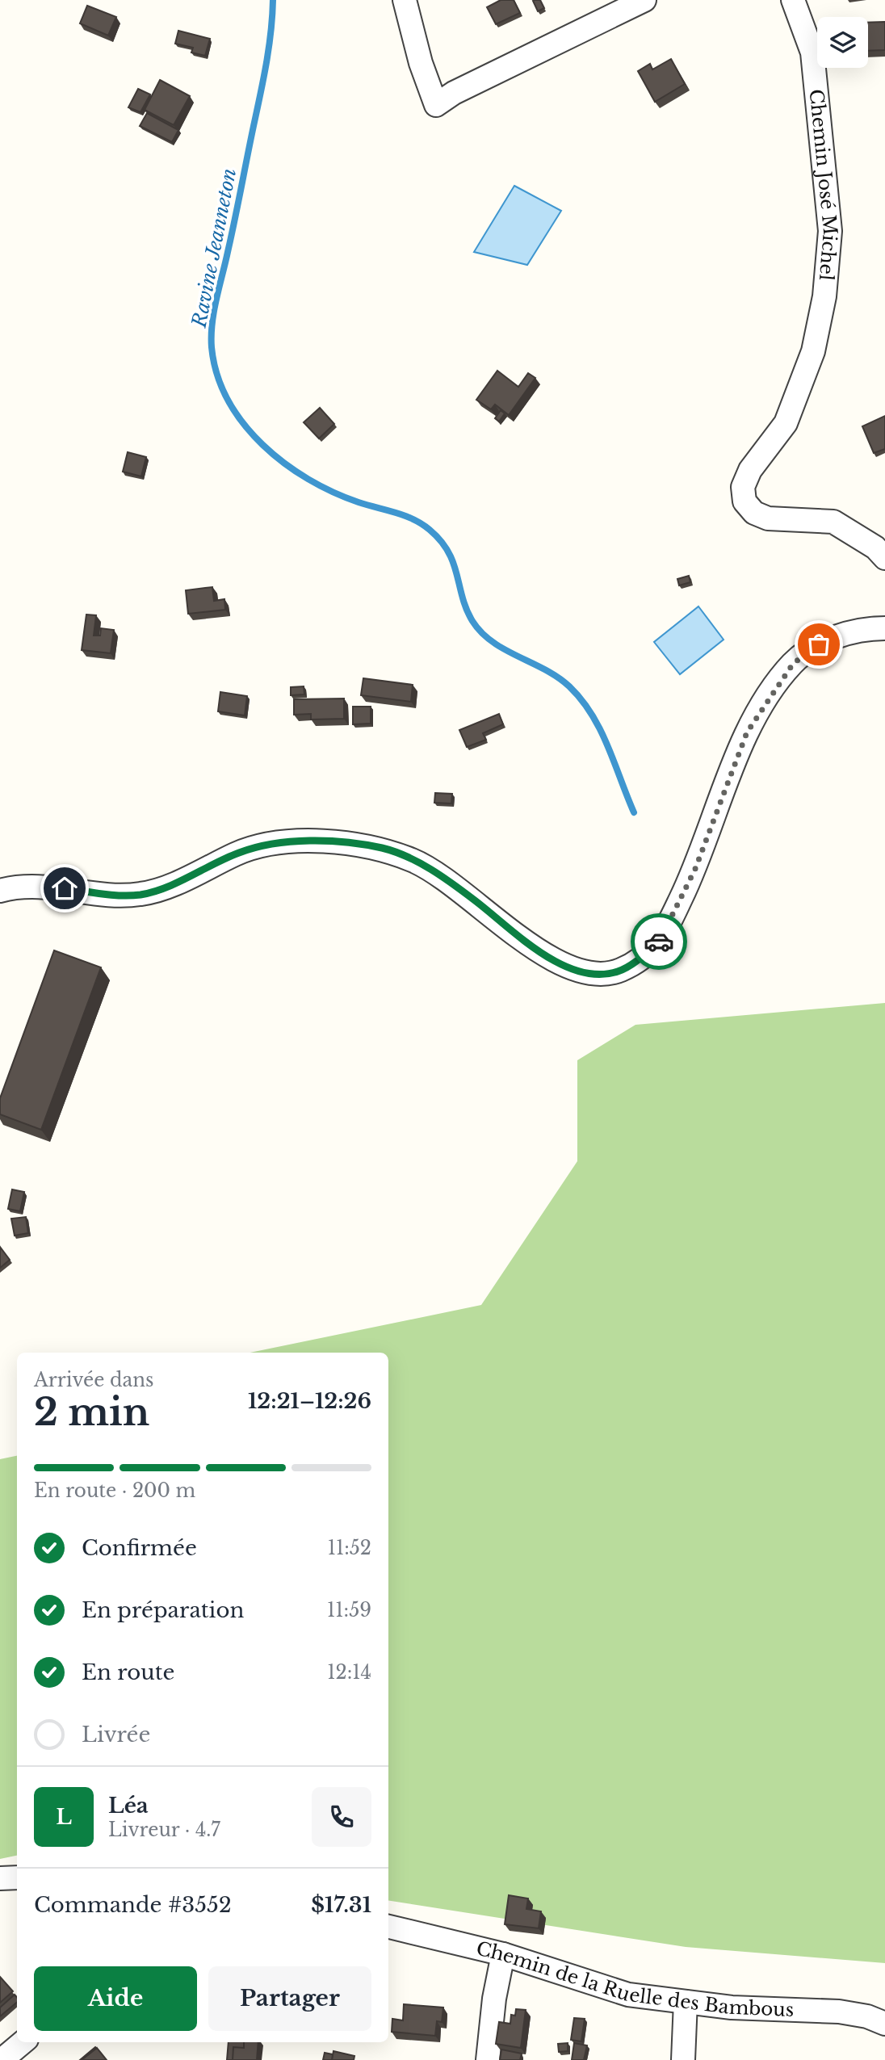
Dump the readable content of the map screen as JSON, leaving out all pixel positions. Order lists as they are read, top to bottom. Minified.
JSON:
{"streets":{"street":["Chemin José Michel","Chemin de la Ruelle des Bambous"]},"water":["Ravine Jeanneton"],"page":{"heading":["2 min","Arrivée dans","12:21–12:26"],"panel":["Léa","Livreur · 4.7","Commande #3552","$17.31"],"bar":"En route · 200 m","list":[["Confirmée","11:52"],["En préparation","11:59"],["En route","12:14"],"Livrée"],"round":"L","buttons":["Aide","Partager"]}}
